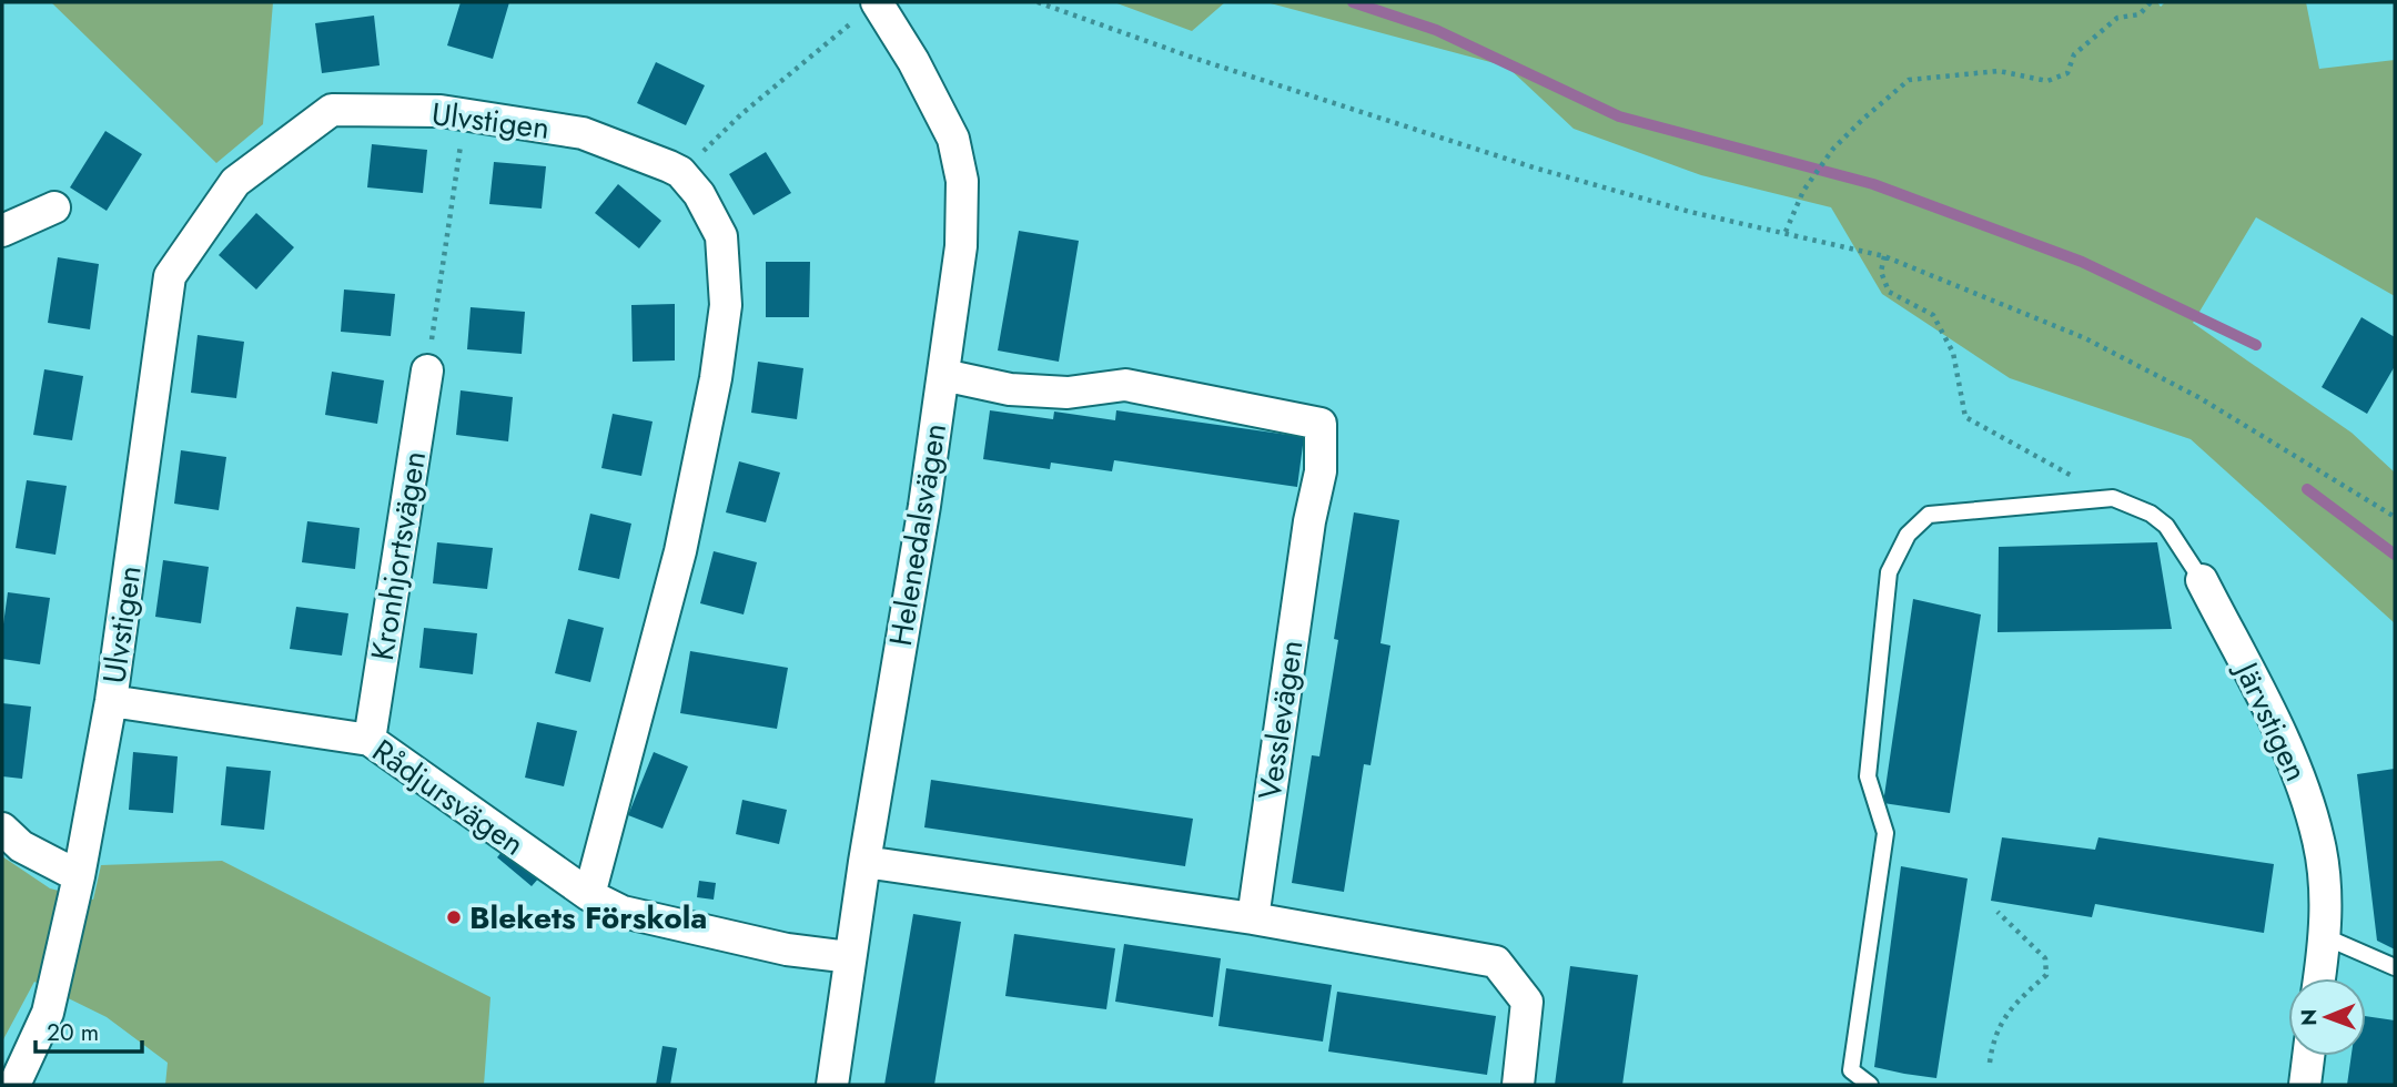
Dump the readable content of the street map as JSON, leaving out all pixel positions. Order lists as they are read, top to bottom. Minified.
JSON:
{"streets":{"street":["Ulvstigen","Helenedalsvägen","Kronhjortsvägen","Vesslevägen","Järvstigen","Rådjursvägen"]},"crossings":[["Ulvstigen","Rådjursvägen"],["Helenedalsvägen","Vesslevägen"],["Kronhjortsvägen","Rådjursvägen"]],"places":["Blekets Förskola"],"scale_bar":"20 m","north":"left"}
